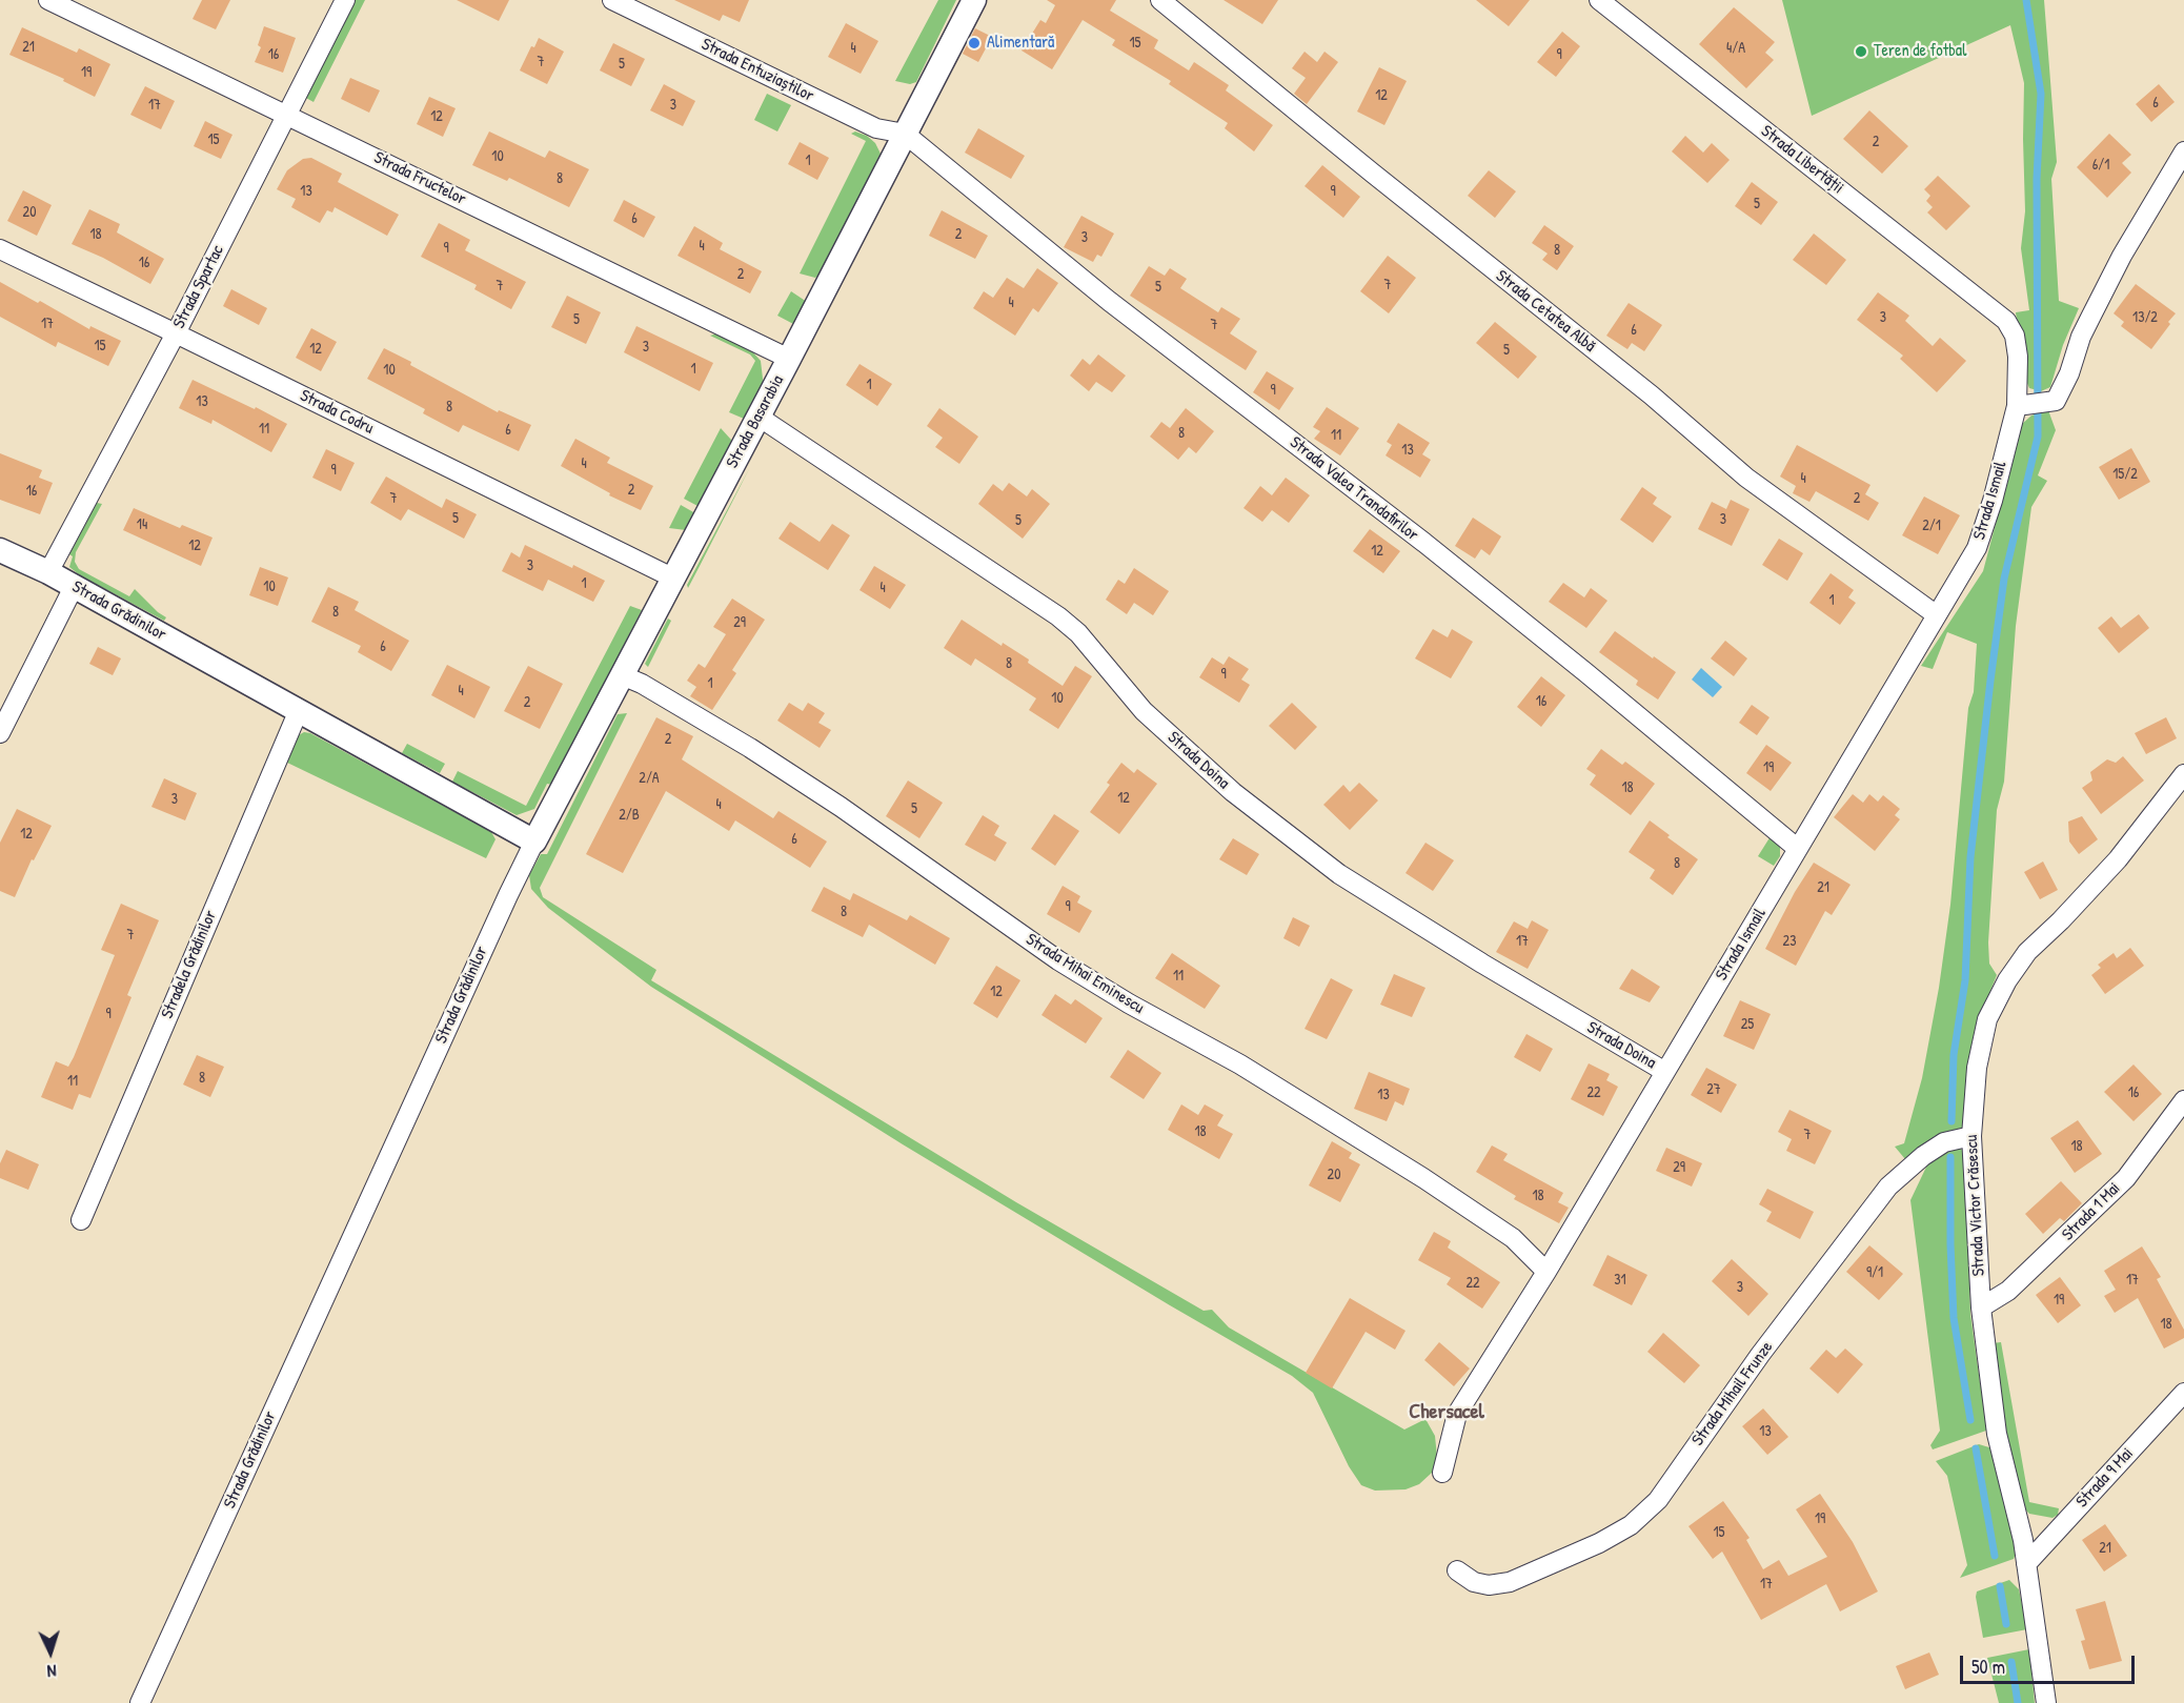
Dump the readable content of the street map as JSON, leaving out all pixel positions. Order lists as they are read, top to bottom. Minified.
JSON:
{"streets":{"street":["Strada Entuziaștilor","Strada Libertății","Strada Fructelor","Strada Spartac","Strada Cetatea Albă","Strada Codru","Strada Basarabia","Strada Valea Trandafirilor","Strada Ismail","Strada Grădinilor","Strada Doina","Stradela Grădinilor","Strada Mihai Eminescu","Strada Victor Crăsescu","Strada 1 Mai","Strada Mihail Frunze","Strada 9 Mai"]},"crossings":[["Strada Entuziaștilor","Strada Basarabia"],["Strada Entuziaștilor","Strada Valea Trandafirilor"],["Strada Libertății","Strada Ismail"],["Strada Fructelor","Strada Spartac"],["Strada Fructelor","Strada Basarabia"],["Strada Spartac","Strada Codru"],["Strada Spartac","Strada Grădinilor"],["Strada Cetatea Albă","Strada Ismail"],["Strada Codru","Strada Basarabia"],["Strada Basarabia","Strada Valea Trandafirilor"],["Strada Basarabia","Strada Grădinilor"],["Strada Basarabia","Strada Doina"],["Strada Basarabia","Strada Mihai Eminescu"],["Strada Valea Trandafirilor","Strada Ismail"],["Strada Ismail","Strada Doina"],["Strada Ismail","Strada Mihai Eminescu"],["Strada Grădinilor","Stradela Grădinilor"],["Strada Victor Crăsescu","Strada 1 Mai"],["Strada Victor Crăsescu","Strada Mihail Frunze"],["Strada Victor Crăsescu","Strada 9 Mai"]],"districts":["Chersacel"],"places":["Alimentară","Teren de fotbal"],"house_numbers":["15","21","4","4/A","16","9","7","5","19","12","6","17","3","12","15","2","10","1","6/1","8","13","9","5","20","6","18","2","3","4","9","8","16","2","7","7","5","4","3","13/2","5","17","7","6","15","3","12","5","1","10","1","9","13","8","11","6","8","11","13","4","9","15/2","4","2","16","7","2","5","3","5","14","2/1","12","12","3","1","10","4","1","8","29","6","8","9","1","4","10","16","2","2","19","2/A","18","12","3","4","5","2/B","12","6","8","21","9","8","7","17","23","11","12","9","25","8","11","27","22","16","13","18","7","18","29","20","18","9/1","31","17","22","3","19","18","13","19","15","21","17"],"scale_bar":"50 m","north":"bottom"}
